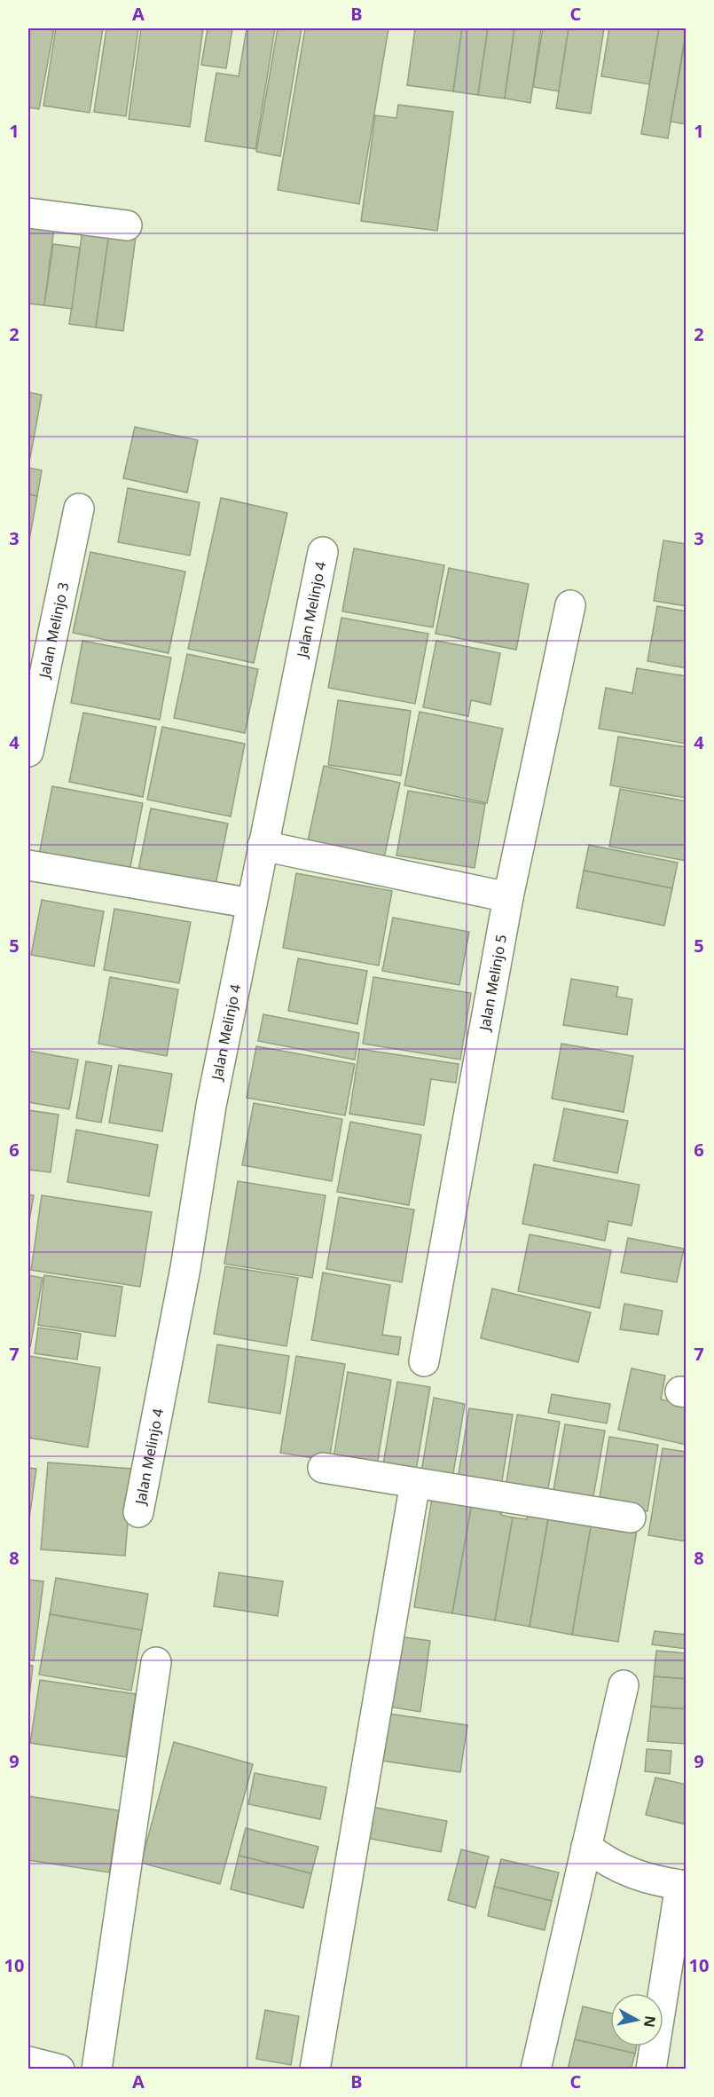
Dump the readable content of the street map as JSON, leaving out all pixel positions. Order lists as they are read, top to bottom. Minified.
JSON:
{"streets":{"street":["Jalan Melinjo 4","Jalan Melinjo 3","Jalan Melinjo 5"]},"north":"right","grid":{"columns":["A","B","C"],"rows":["1","2","3","4","5","6","7","8","9","10"]}}
